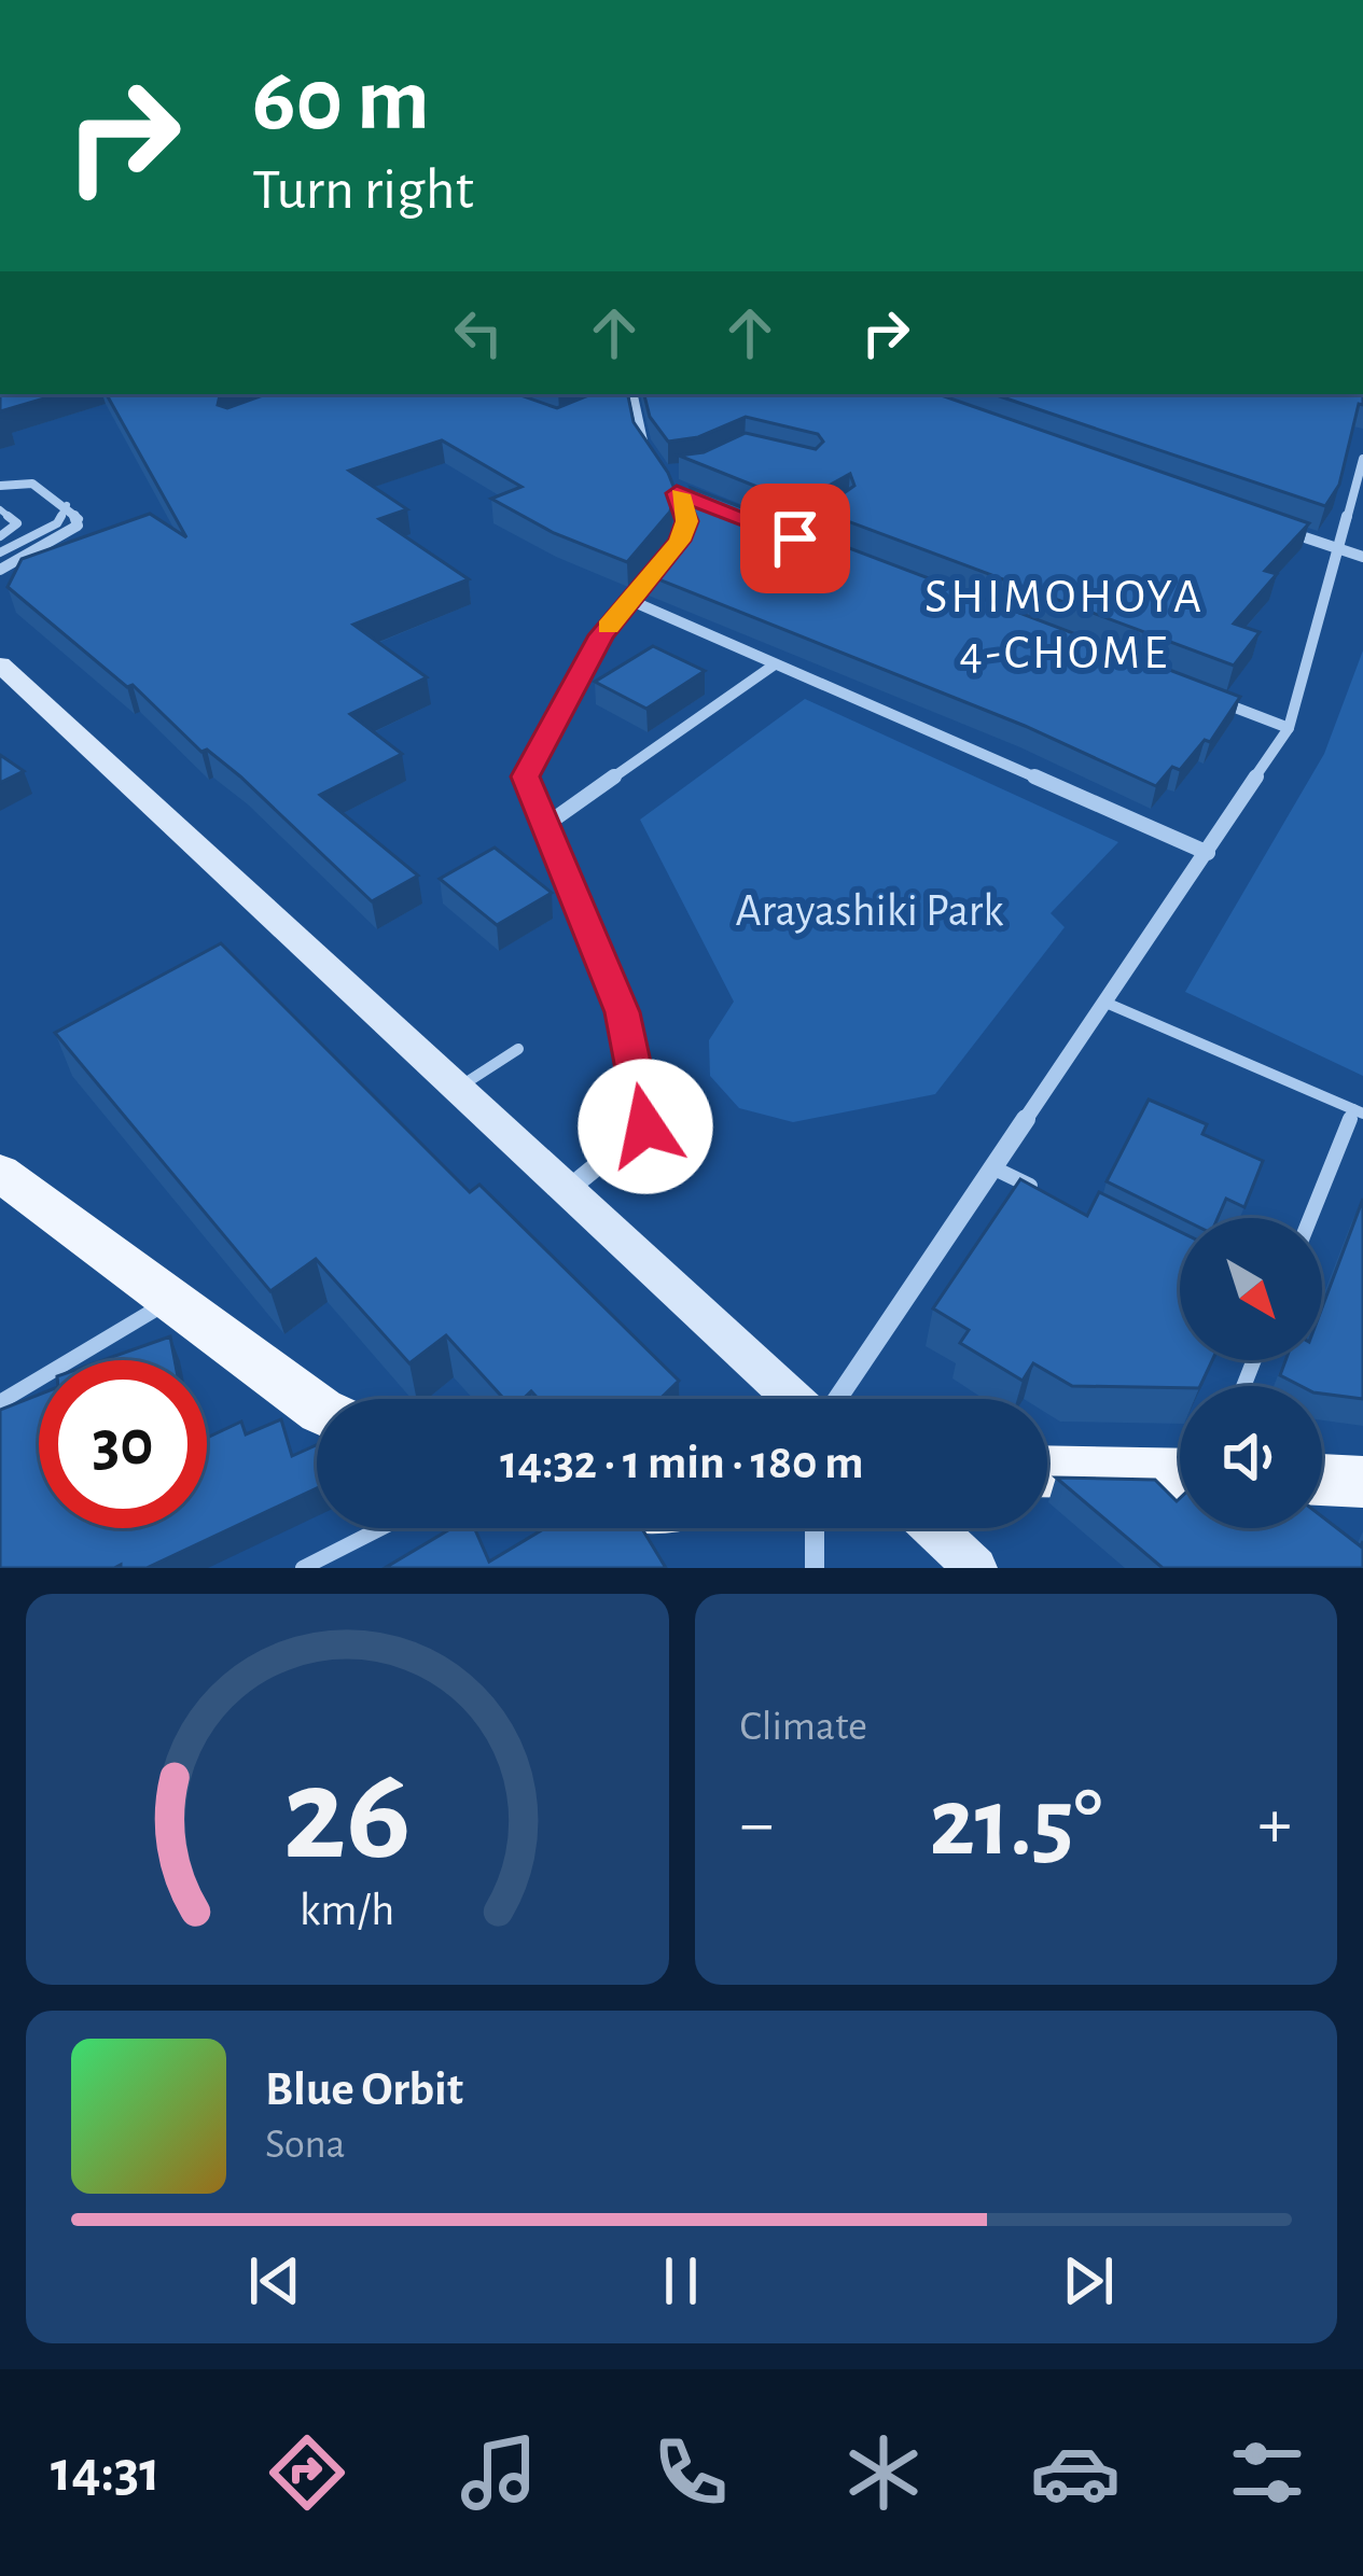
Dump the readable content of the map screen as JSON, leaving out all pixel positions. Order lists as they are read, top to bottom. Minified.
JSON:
{"districts":["SHIMOHOYA 4-CHOME"],"parks":["Arayashiki Park"],"north":"bottom right","page":{"turn":["60 m","Turn right"],"limit":"30","trip":"14:32 · 1 min · 180 m","tile":"Climate","heat":["−","21.5°","+"],"song":["Blue Orbit","Sona"],"tabs":"14:31","gauge":["26","km/h"]}}
